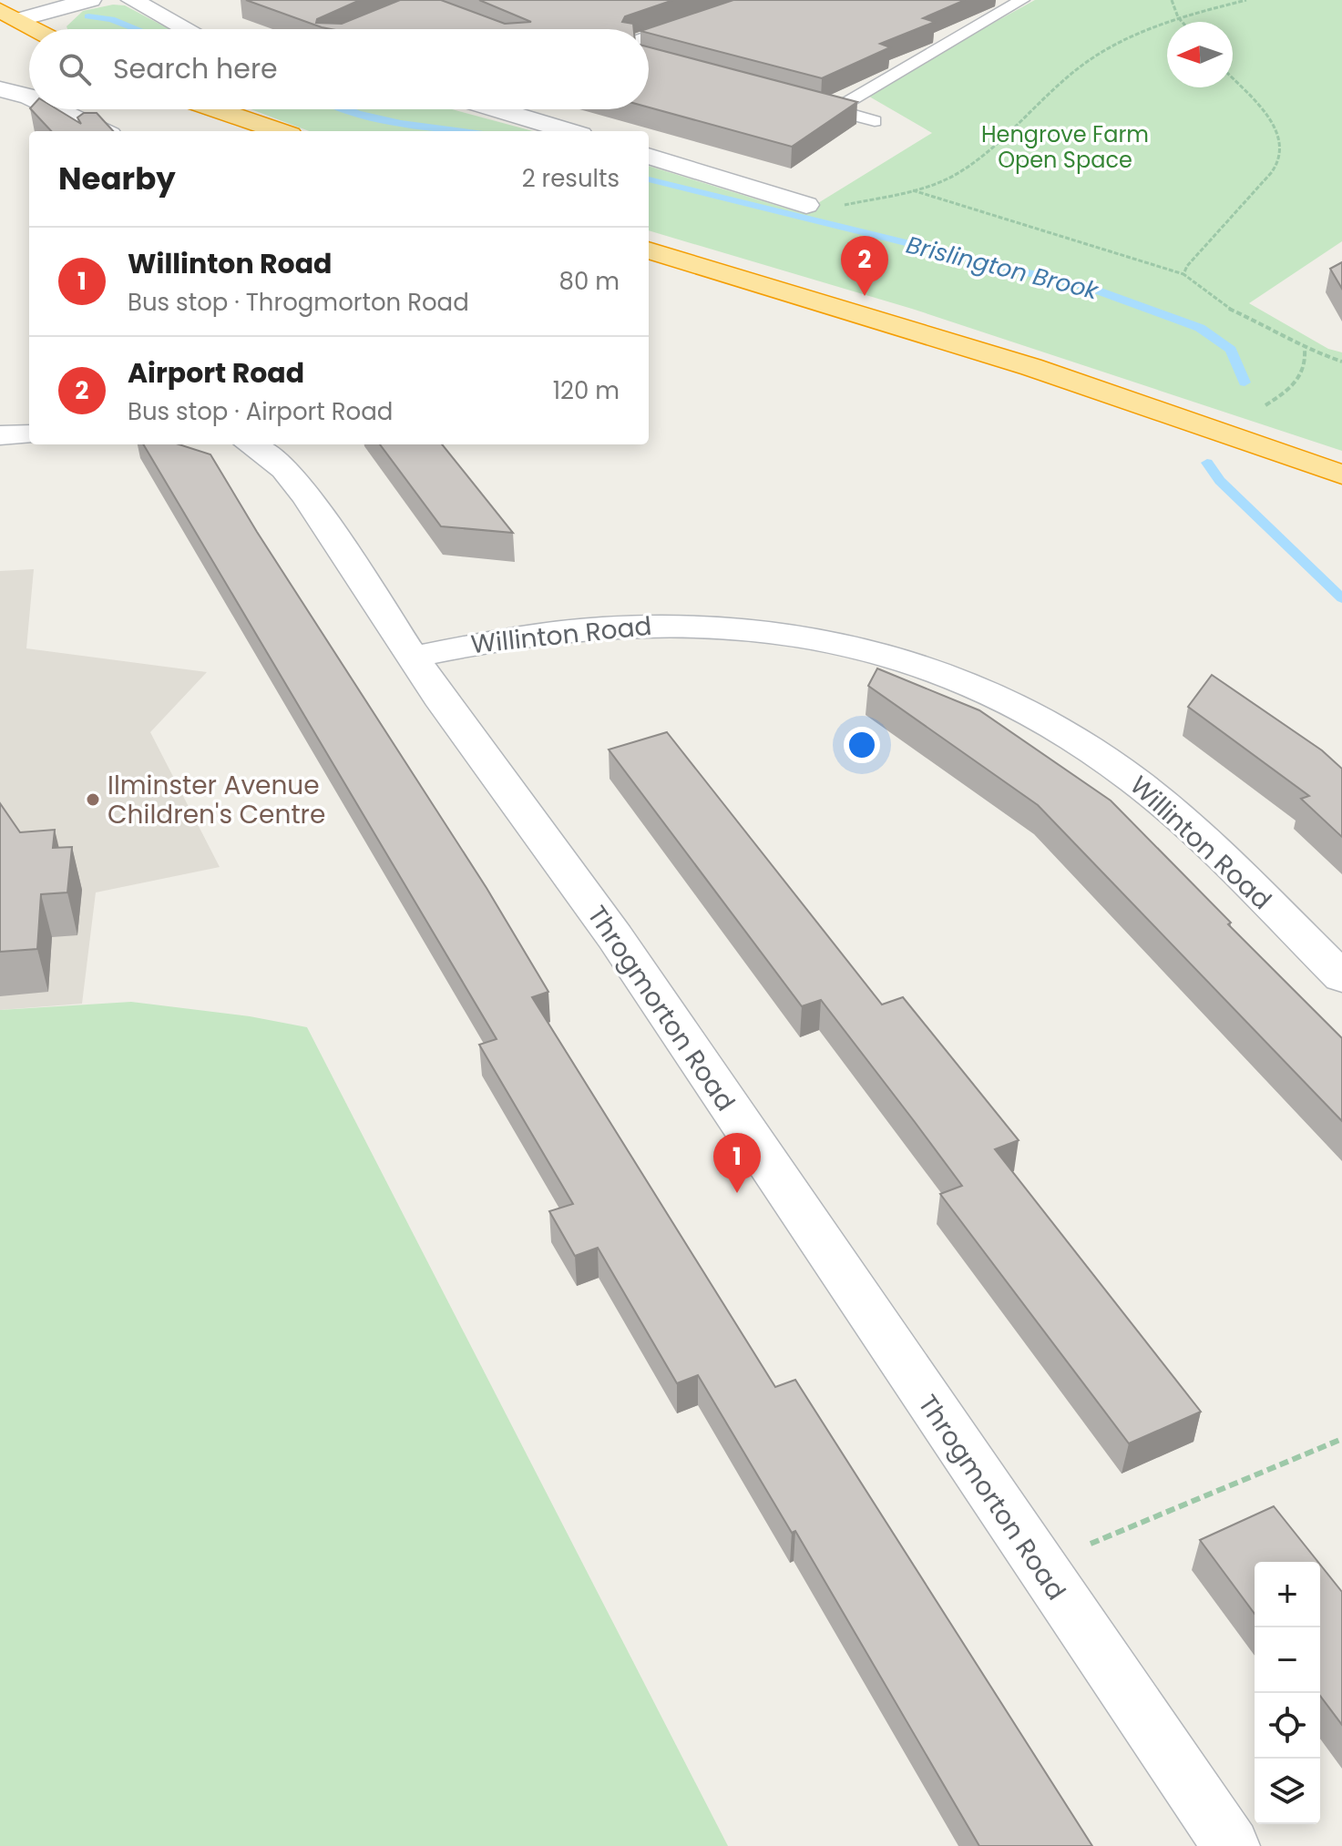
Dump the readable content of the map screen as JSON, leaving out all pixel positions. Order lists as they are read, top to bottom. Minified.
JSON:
{"streets":{"street":["Willinton Road","Throgmorton Road"]},"crossings":[["Willinton Road","Throgmorton Road"]],"water":["Brislington Brook"],"parks":["Hengrove Farm Open Space"],"places":["Ilminster Avenue Children's Centre"],"north":"left","page":{"search":"Search here","heading":["Nearby","2 results"],"list":[{"mark":"1","name":"Willinton Road","note":"Bus stop · Throgmorton Road","value":"80 m"},{"mark":"2","name":"Airport Road","note":"Bus stop · Airport Road","value":"120 m"}],"pins":["2","1"],"map_buttons":["+","−"]}}
